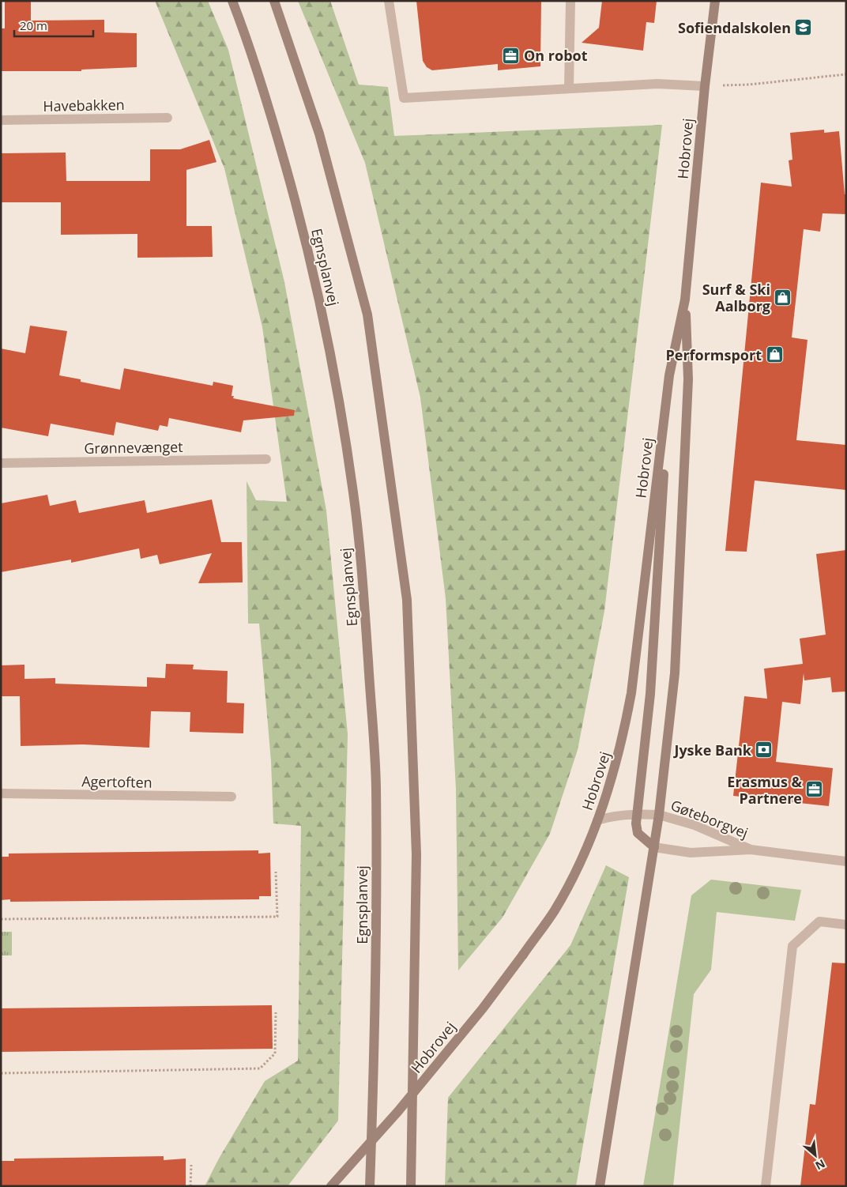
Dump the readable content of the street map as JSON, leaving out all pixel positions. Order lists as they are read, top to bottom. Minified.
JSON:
{"streets":{"main road":["Hobrovej","Egnsplanvej"],"street":["Havebakken","Grønnevænget","Agertoften","Gøteborgvej"]},"crossings":[["Hobrovej","Gøteborgvej"]],"places":{"school or university":["Sofiendalskolen"],"office":["On robot","Erasmus & Partnere"],"shop":["Surf & Ski Aalborg","Performsport"],"bank":["Jyske Bank"]},"scale_bar":"20 m","north":"bottom right"}
